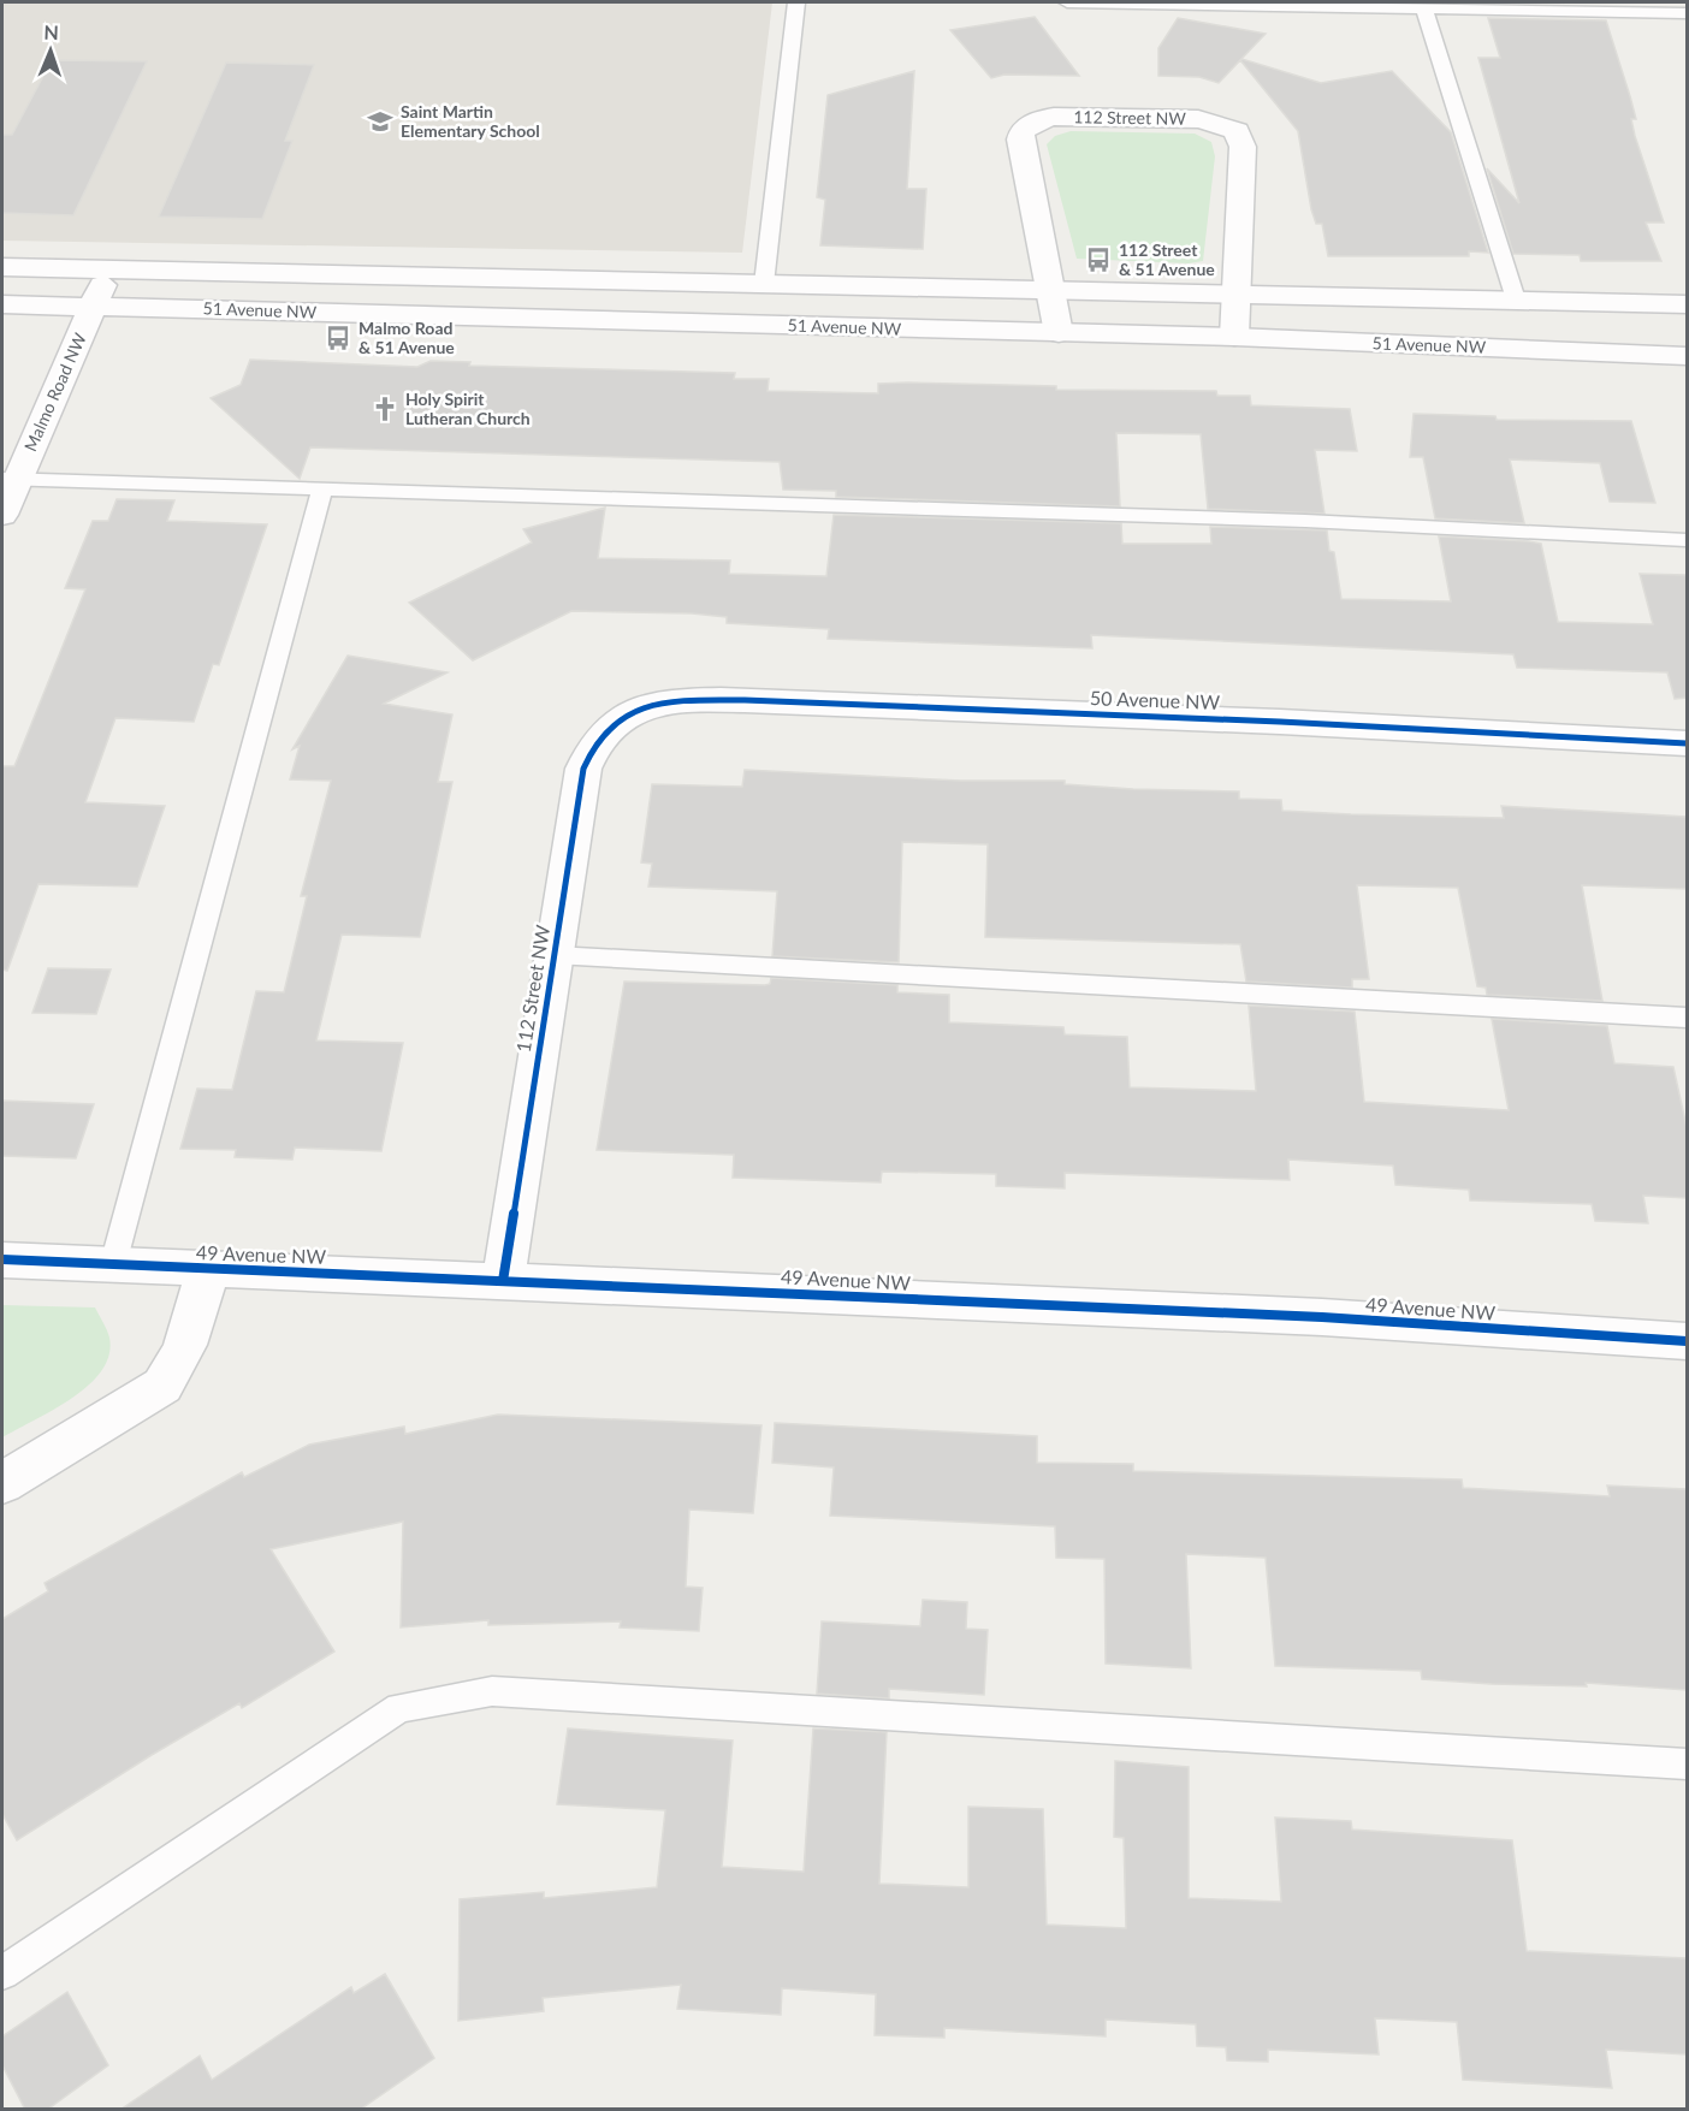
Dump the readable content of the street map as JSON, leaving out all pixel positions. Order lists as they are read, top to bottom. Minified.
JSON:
{"streets":{"street":["112 Street NW","51 Avenue NW","Malmo Road NW","50 Avenue NW","49 Avenue NW"]},"crossings":[["112 Street NW","51 Avenue NW"],["112 Street NW","50 Avenue NW"],["112 Street NW","49 Avenue NW"],["51 Avenue NW","Malmo Road NW"]],"places":{"school or university":["Saint Martin Elementary School"],"bus stop":["112 Street & 51 Avenue","Malmo Road & 51 Avenue"],"church":["Holy Spirit Lutheran Church"]},"north":"top"}
